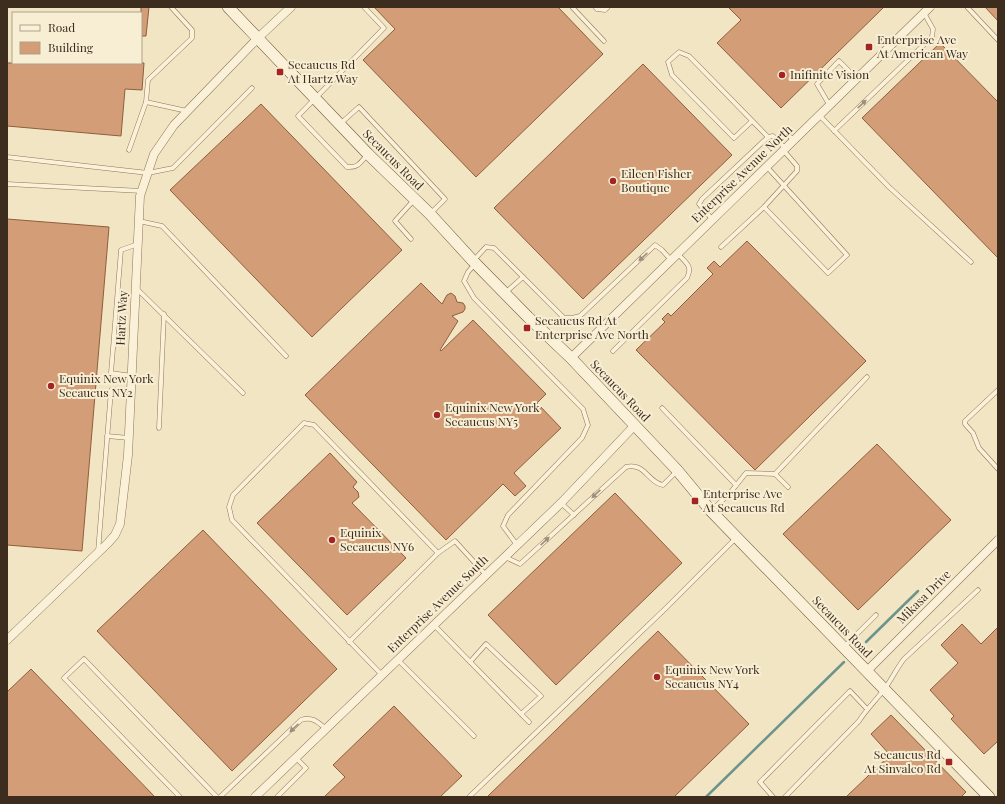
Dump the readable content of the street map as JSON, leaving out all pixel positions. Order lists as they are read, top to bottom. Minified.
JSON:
{"streets":{"main road":["Secaucus Road"],"street":["Enterprise Avenue North","Hartz Way","Mikasa Drive","Enterprise Avenue South"]},"crossings":[["Secaucus Road","Enterprise Avenue North"],["Secaucus Road","Hartz Way"],["Secaucus Road","Mikasa Drive"],["Secaucus Road","Enterprise Avenue South"]],"places":{"transit":["Enterprise Ave At American Way","Secaucus Rd At Hartz Way","Secaucus Rd At Enterprise Ave North","Enterprise Ave At Secaucus Rd","Secaucus Rd At Sinvalco Rd"],"other":["Inifinite Vision","Eileen Fisher Boutique","Equinix New York Secaucus NY2","Equinix New York Secaucus NY5","Equinix Secaucus NY6","Equinix New York Secaucus NY4"]},"legend":["Road","Building"]}
